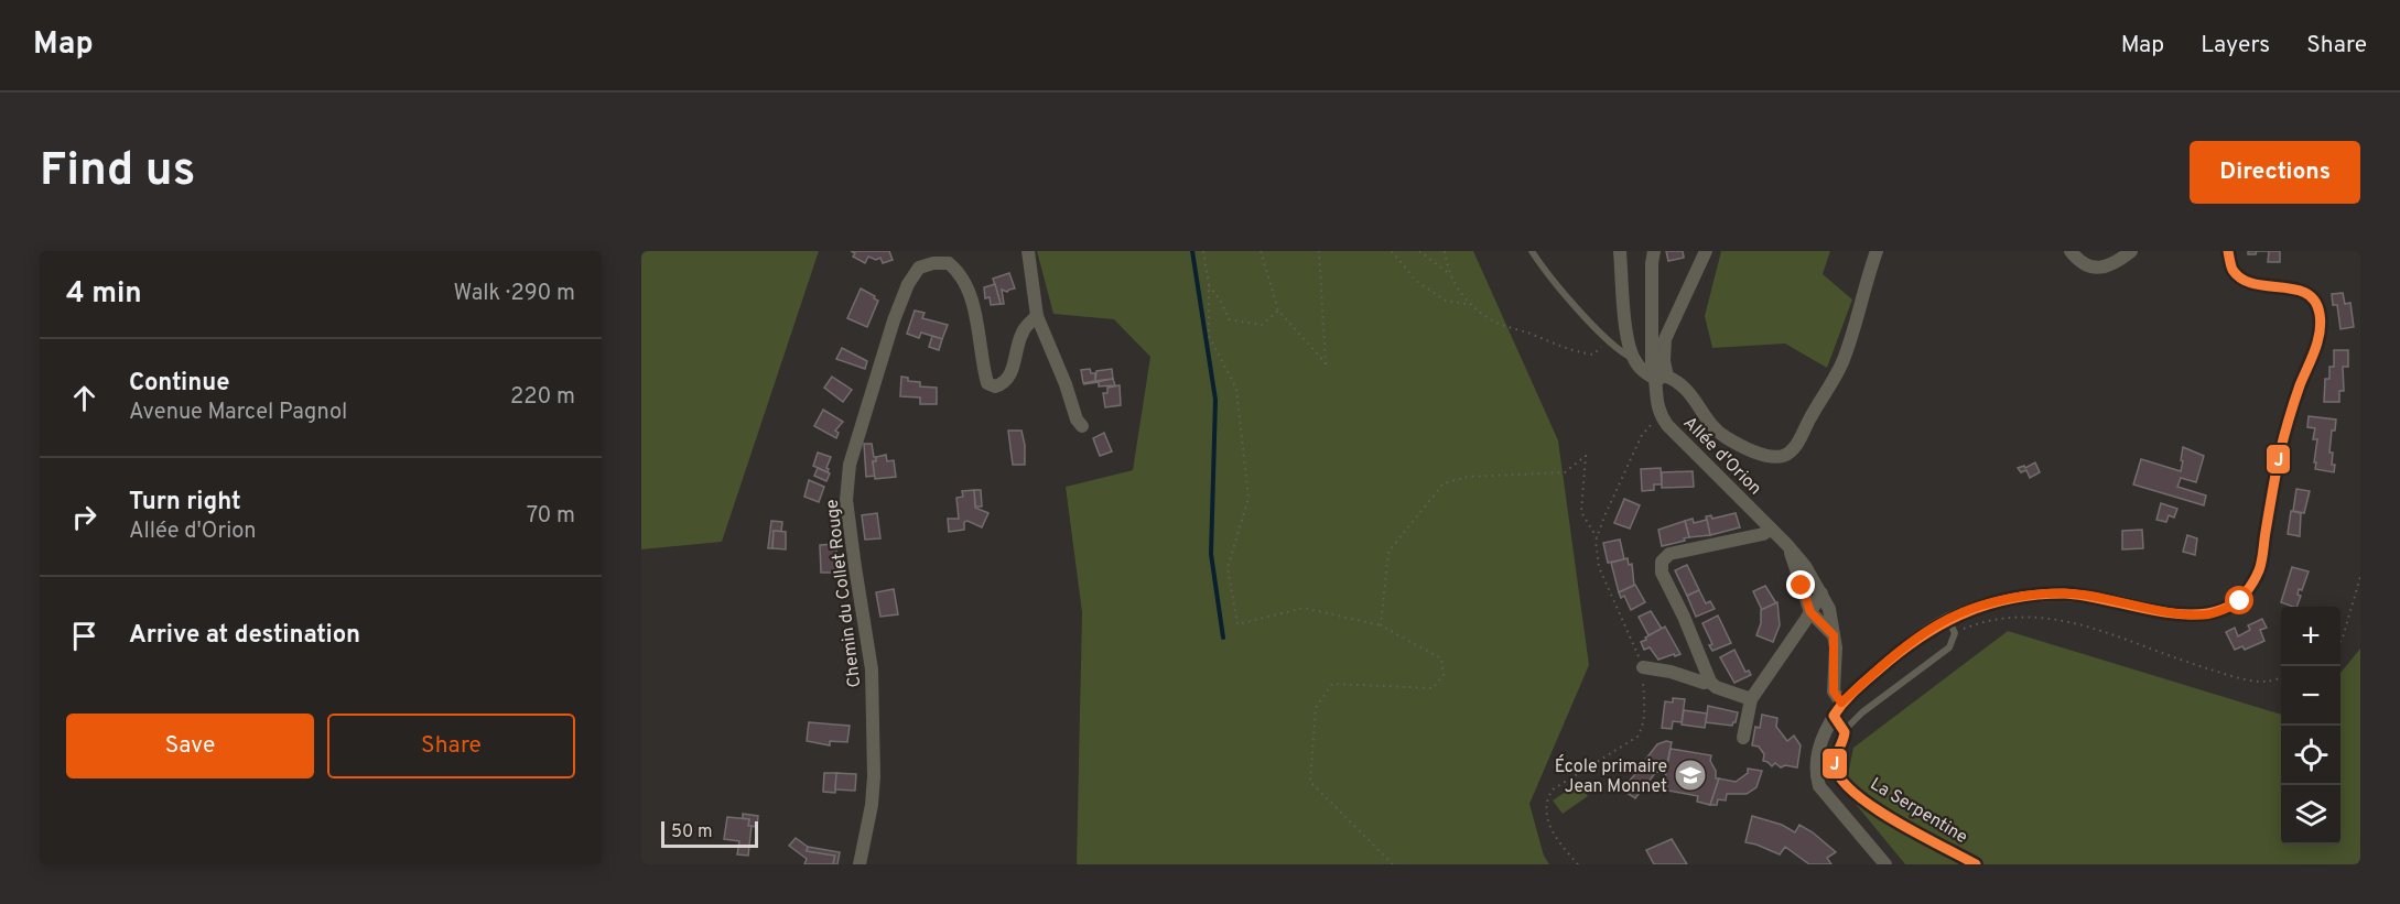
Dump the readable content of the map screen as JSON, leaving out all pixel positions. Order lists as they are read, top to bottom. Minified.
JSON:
{"streets":{"street":["Allée d'Orion","Chemin du Collet Rouge","La Serpentine"]},"places":{"school or university":["École primaire Jean Monnet"]},"lines":["transit line J"],"scale_bar":"50 m","page":{"header":"Map","nav":["Map","Layers","Share"],"buttons":["Directions",["Save","Share"]],"title":"Find us","heading":["4 min","Walk · 290 m"],"list":[["Continue","Avenue Marcel Pagnol","220 m"],["Turn right","Allée d'Orion","70 m"],"Arrive at destination"],"map_buttons":["+","−"],"scale":"50 m"}}
